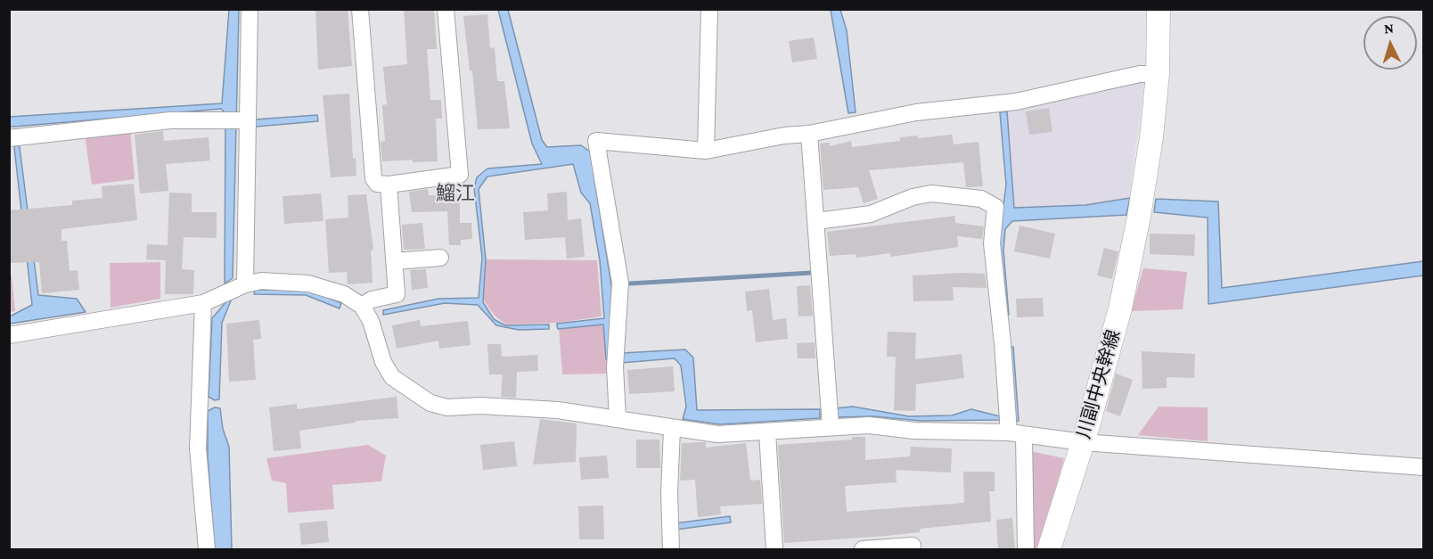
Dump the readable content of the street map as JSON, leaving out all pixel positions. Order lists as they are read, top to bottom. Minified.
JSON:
{"streets":{"street":["川副中央幹線"]},"districts":["鰡江"],"north":"top"}
